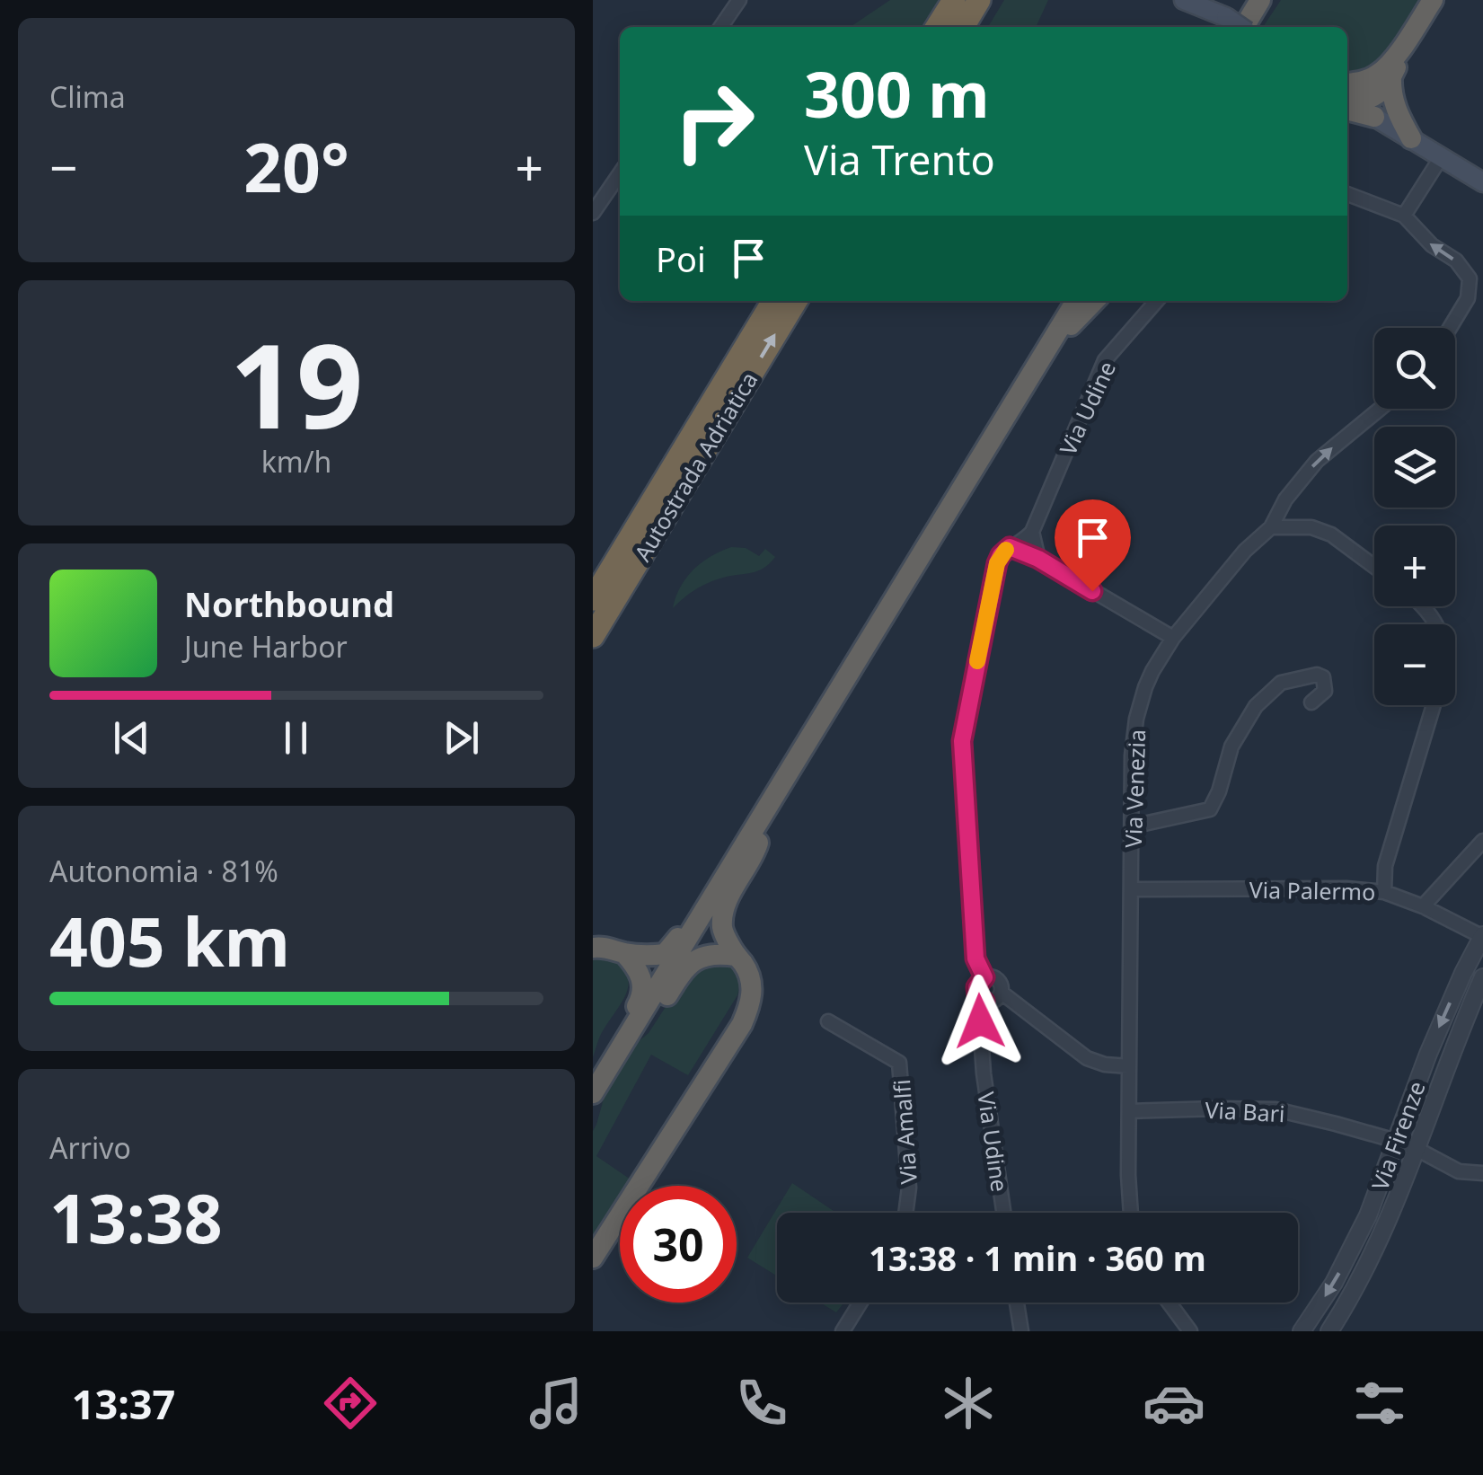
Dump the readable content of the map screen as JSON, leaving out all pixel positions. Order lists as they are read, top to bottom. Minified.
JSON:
{"streets":{"highway":["Autostrada Adriatica"],"street":["Via Udine","Via Venezia","Via Palermo","Via Bari","Via Amalfi","Via Firenze"]},"crossings":[["Via Venezia","Via Palermo"],["Via Venezia","Via Bari"],["Via Palermo","Via Firenze"],["Via Bari","Via Firenze"]],"page":{"tile":["Clima",["19","km/h"],["Autonomia · 81%","405 km"],["Arrivo","13:38"]],"turn":["300 m","Via Trento"],"heat":["−","20°","+"],"then":"Poi","map_buttons":["+","−"],"song":["Northbound","June Harbor"],"limit":"30","trip":"13:38 · 1 min · 360 m","tabs":"13:37"}}
